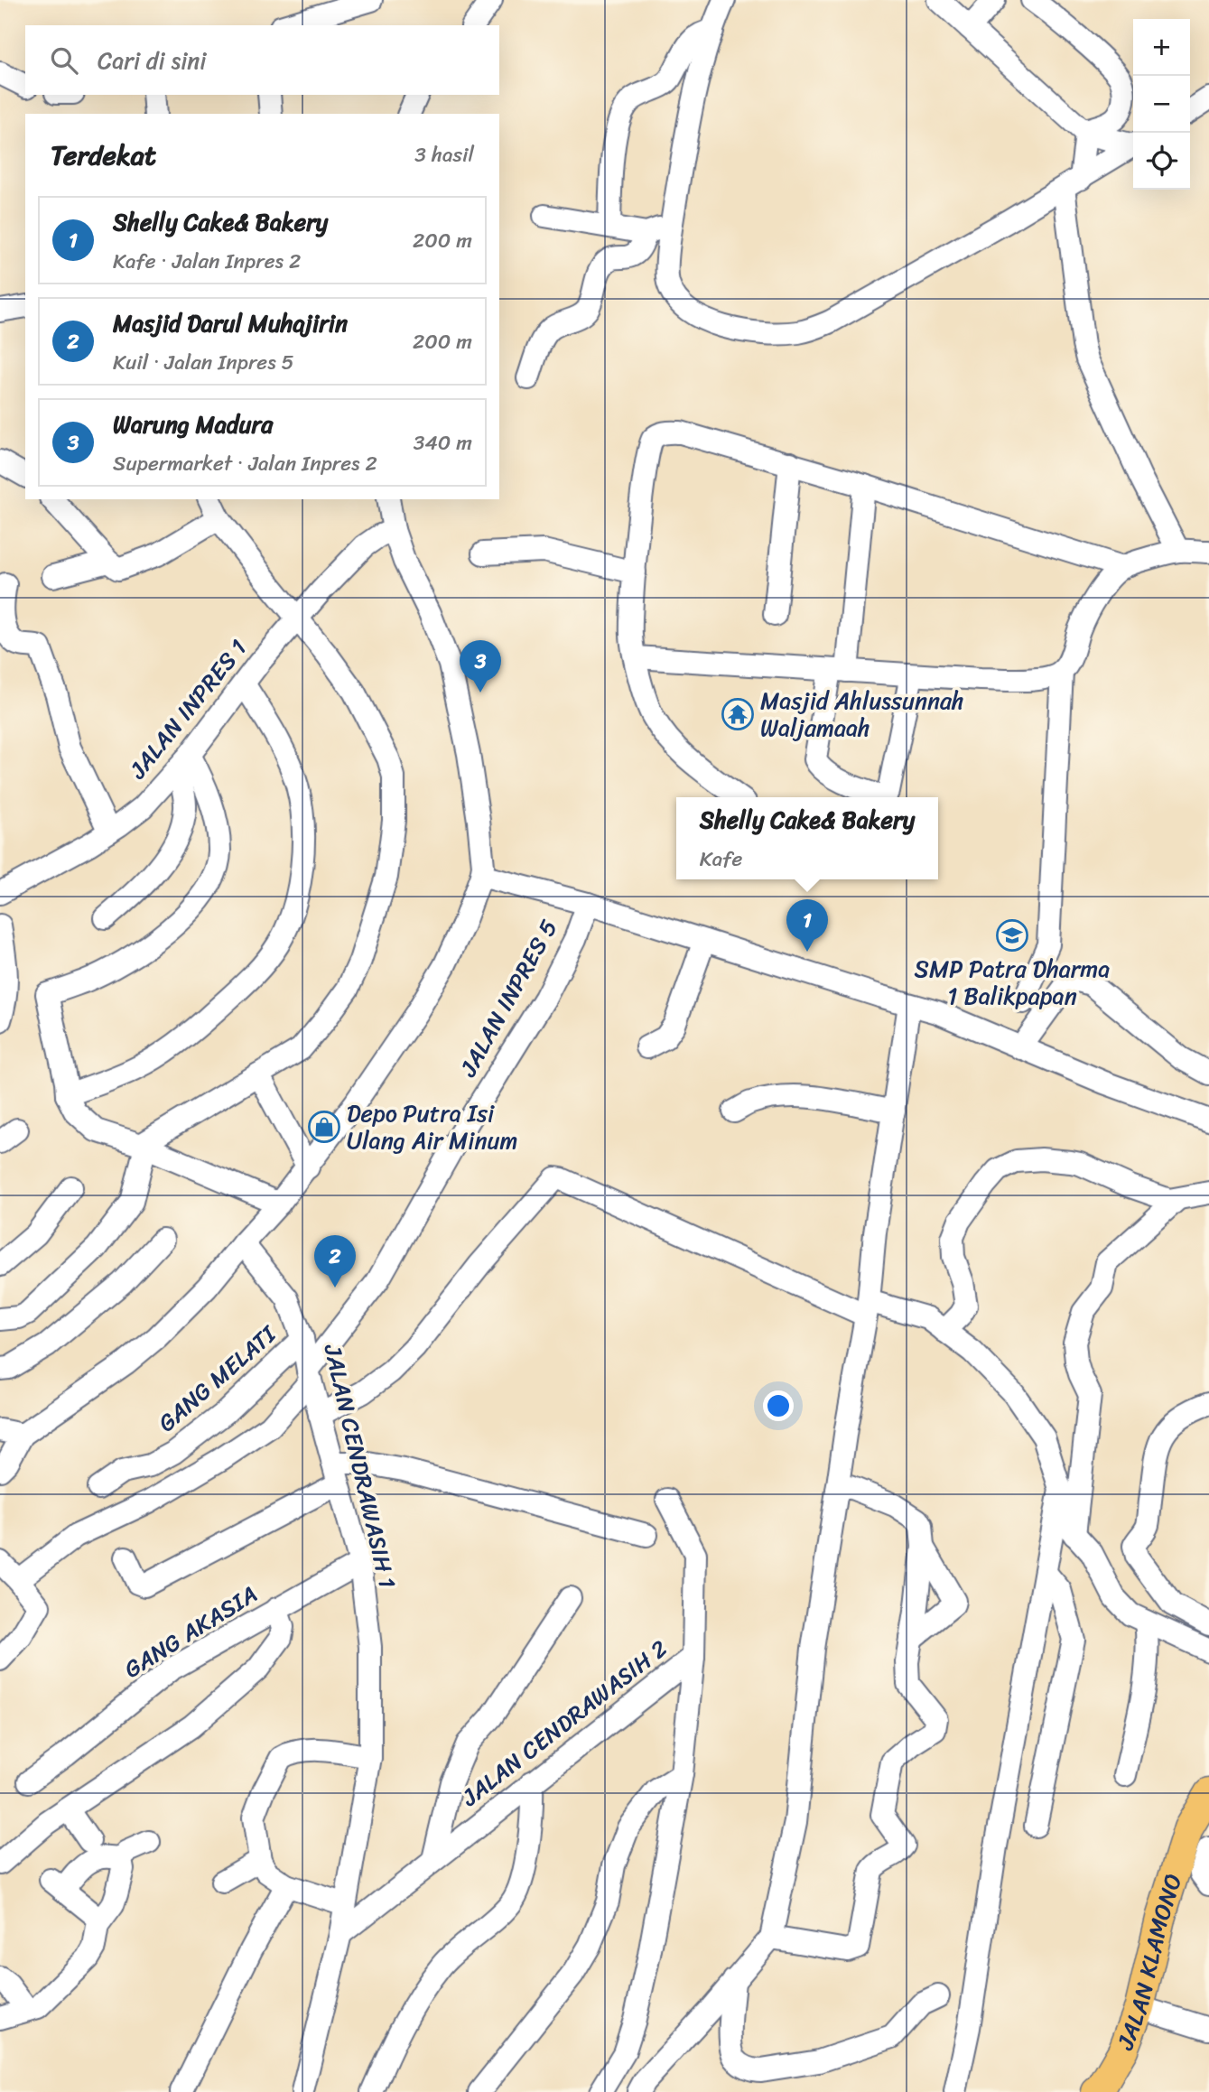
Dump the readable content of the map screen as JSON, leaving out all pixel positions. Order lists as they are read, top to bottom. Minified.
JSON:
{"streets":{"main road":["JALAN KLAMONO"],"street":["JALAN INPRES 1","JALAN INPRES 5","GANG MELATI","JALAN CENDRAWASIH 1","GANG AKASIA","JALAN CENDRAWASIH 2"]},"crossings":[["JALAN INPRES 5","JALAN CENDRAWASIH 1"],["GANG MELATI","JALAN CENDRAWASIH 1"],["JALAN CENDRAWASIH 1","GANG AKASIA"],["JALAN CENDRAWASIH 1","JALAN CENDRAWASIH 2"]],"places":{"temple":["Masjid Ahlussunnah Waljamaah"],"school or university":["SMP Patra Dharma 1 Balikpapan"],"shop":["Depo Putra Isi Ulang Air Minum"]},"page":{"map_buttons":["+","−"],"search":"Cari di sini","heading":["Terdekat","3 hasil"],"list":[{"mark":"1","name":"Shelly Cake& Bakery","note":"Kafe · Jalan Inpres 2","value":"200 m"},{"mark":"2","name":"Masjid Darul Muhajirin","note":"Kuil · Jalan Inpres 5","value":"200 m"},{"mark":"3","name":"Warung Madura","note":"Supermarket · Jalan Inpres 2","value":"340 m"}],"pins":["3","1","2"],"popup":["Shelly Cake& Bakery","Kafe"]}}
